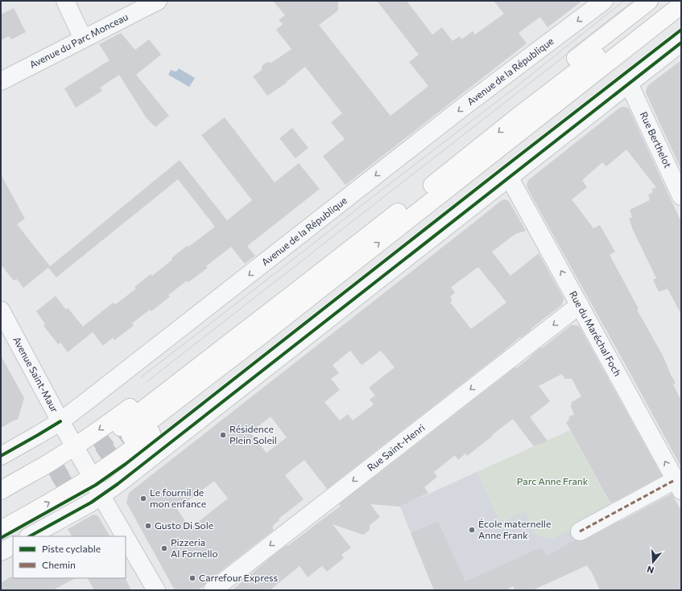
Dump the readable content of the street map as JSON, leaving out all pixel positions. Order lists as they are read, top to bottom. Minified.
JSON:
{"streets":{"street":["Avenue du Parc Monceau","Avenue de la République","Rue Berthelot","Rue du Maréchal Foch","Avenue Saint-Maur","Rue Saint-Henri"]},"crossings":[["Avenue de la République","Avenue Saint-Maur"],["Rue du Maréchal Foch","Rue Saint-Henri"]],"one_way":["Rue du Maréchal Foch"],"parks":["Parc Anne Frank"],"places":["Résidence Plein Soleil","Le fournil de mon enfance","Gusto Di Sole","École maternelle Anne Frank","Pizzeria Al Fornello","Carrefour Express"],"legend":["Piste cyclable","Chemin"],"north":"bottom"}
